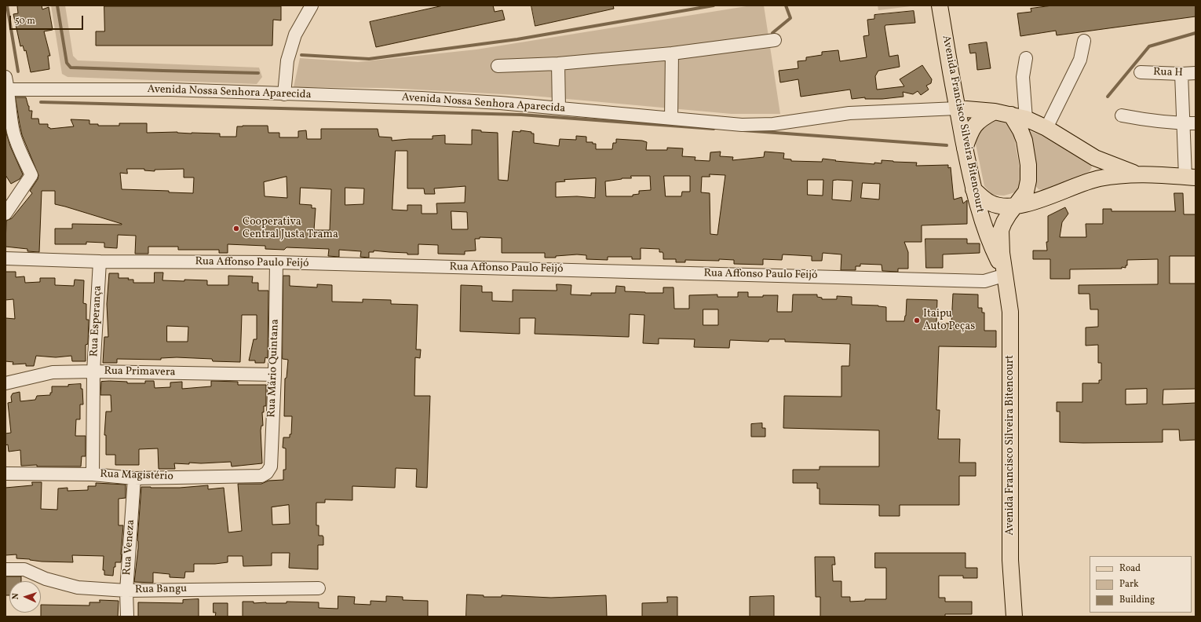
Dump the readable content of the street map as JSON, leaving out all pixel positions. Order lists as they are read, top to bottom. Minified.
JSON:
{"streets":{"main road":["Avenida Francisco Silveira Bitencourt"],"street":["Rua H","Avenida Nossa Senhora Aparecida","Rua Affonso Paulo Feijó","Rua Esperança","Rua Mário Quintana","Rua Primavera","Rua Magistério","Rua Veneza","Rua Bangu"]},"crossings":[["Avenida Nossa Senhora Aparecida","Avenida Francisco Silveira Bitencourt"],["Avenida Francisco Silveira Bitencourt","Rua Affonso Paulo Feijó"],["Rua Affonso Paulo Feijó","Rua Esperança"],["Rua Affonso Paulo Feijó","Rua Mário Quintana"],["Rua Esperança","Rua Primavera"],["Rua Esperança","Rua Magistério"],["Rua Mário Quintana","Rua Primavera"],["Rua Mário Quintana","Rua Magistério"],["Rua Magistério","Rua Veneza"],["Rua Veneza","Rua Bangu"]],"places":["Cooperativa Central Justa Trama","Itaipu Auto Peças"],"legend":["Road","Park","Building"],"scale_bar":"50 m","north":"left"}
